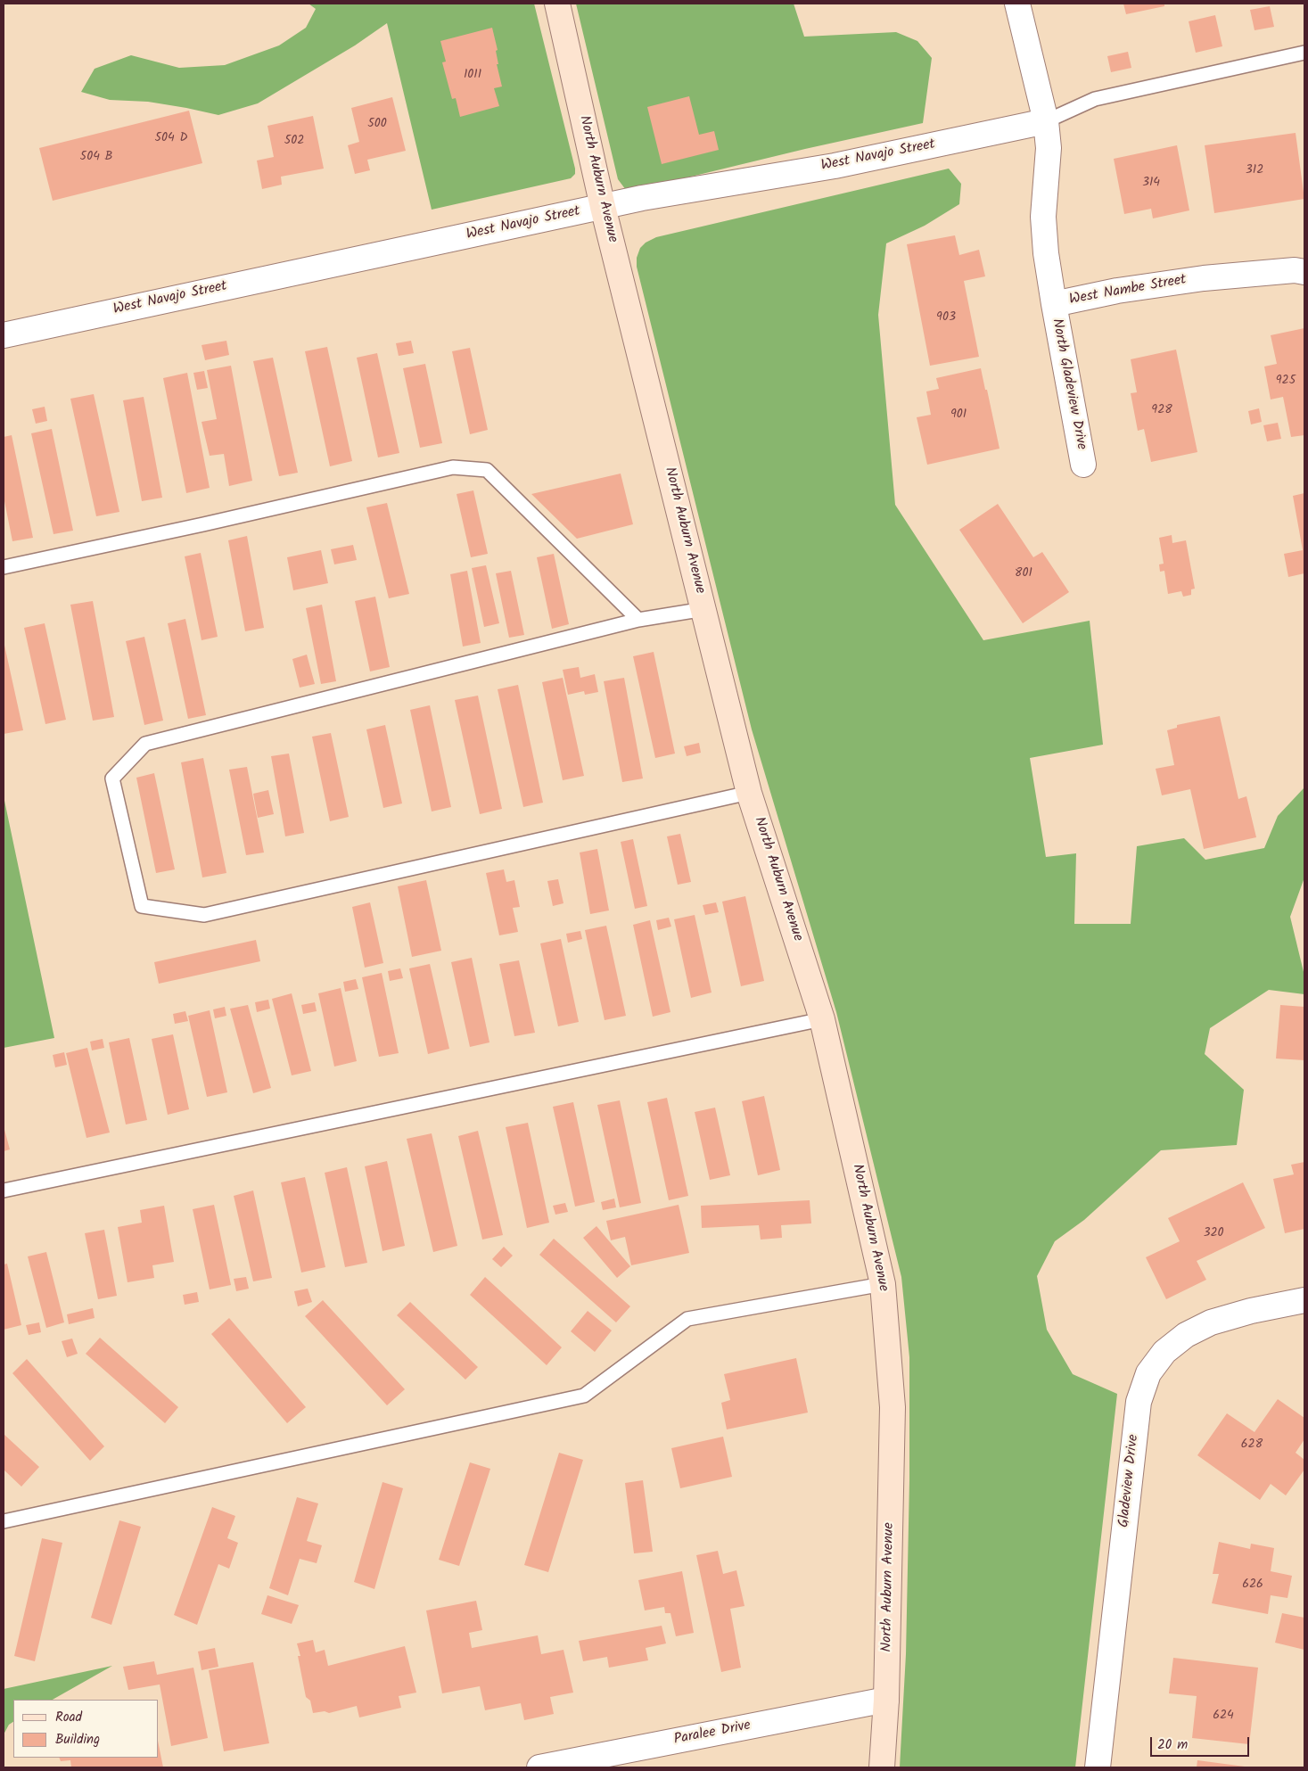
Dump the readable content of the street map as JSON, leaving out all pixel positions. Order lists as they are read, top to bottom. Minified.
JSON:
{"streets":{"main road":["North Auburn Avenue"],"street":["West Navajo Street","West Nambe Street","North Gladeview Drive","Gladeview Drive","Paralee Drive"]},"crossings":[["West Navajo Street","North Auburn Avenue"],["West Navajo Street","West Nambe Street"],["North Auburn Avenue","Paralee Drive"],["West Nambe Street","North Gladeview Drive"]],"house_numbers":["1011","500","504 D","502","504 B","312","314","903","925","928","901","801","320","628","626","624"],"legend":["Road","Building"],"scale_bar":"20 m"}
